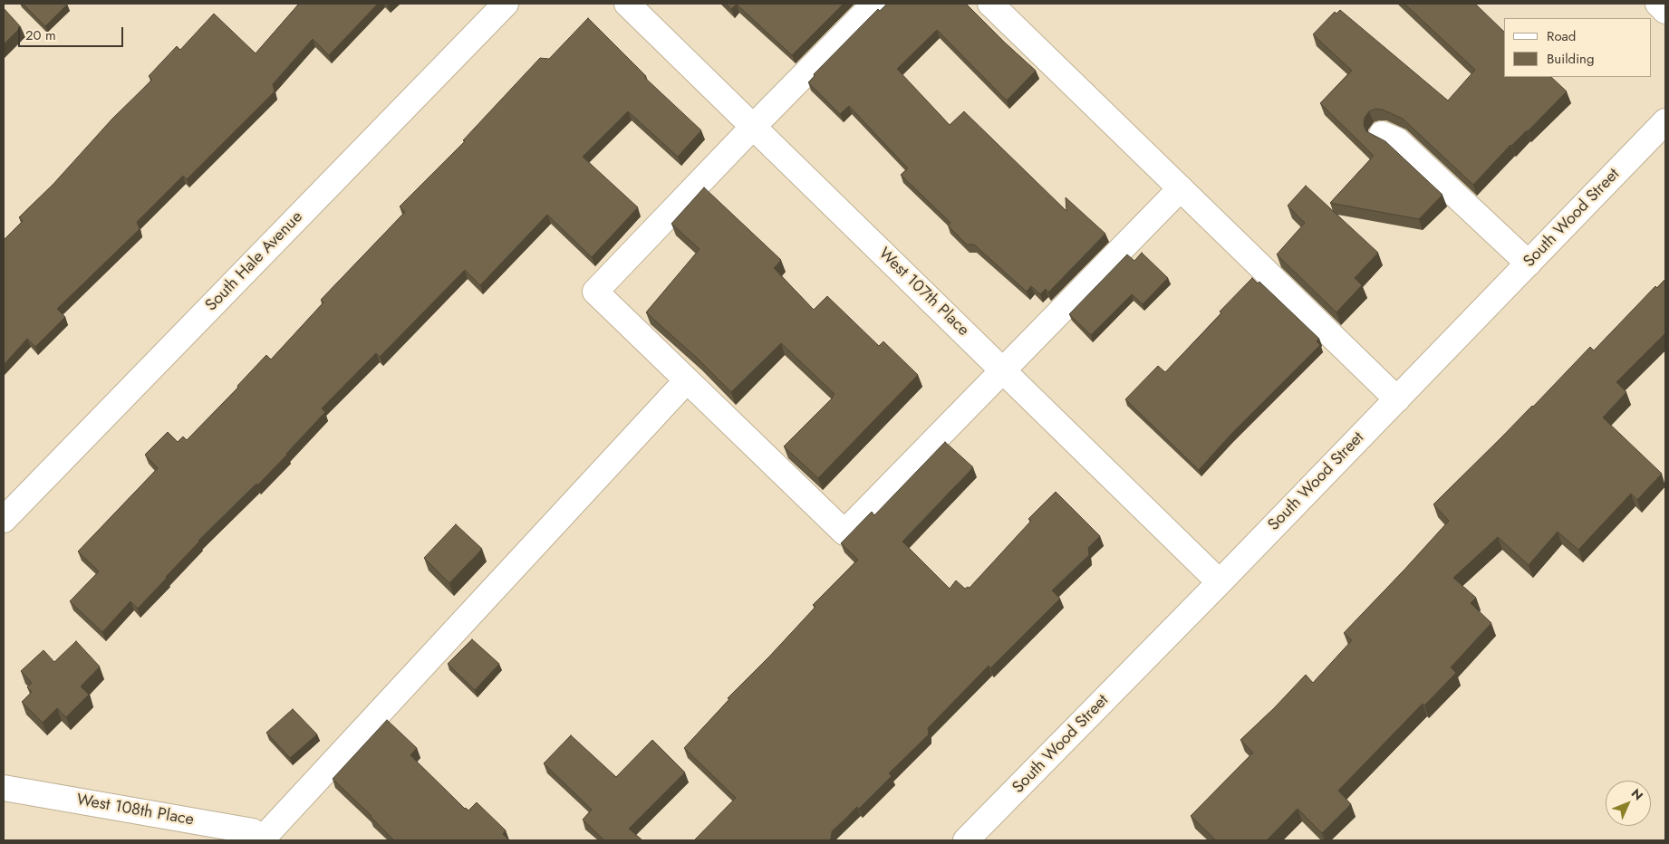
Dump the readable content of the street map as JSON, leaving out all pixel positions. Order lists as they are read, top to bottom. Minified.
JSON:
{"streets":{"street":["South Wood Street","South Hale Avenue","West 107th Place","West 108th Place"]},"crossings":[["South Wood Street","West 107th Place"]],"legend":["Road","Building"],"scale_bar":"20 m","north":"top right"}
